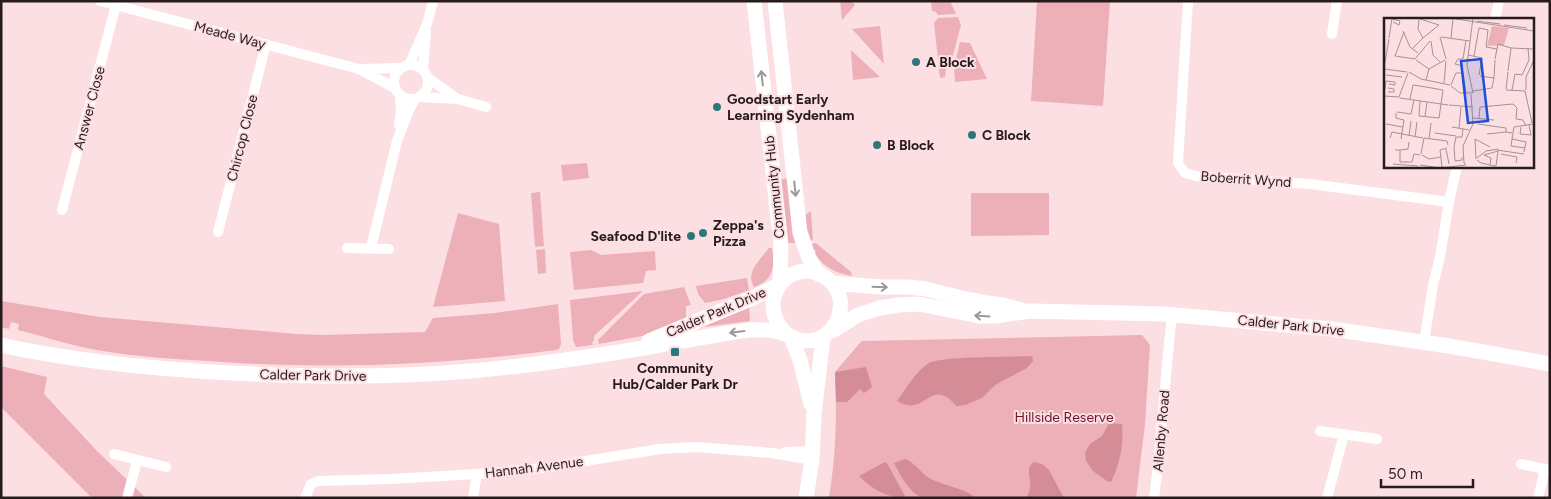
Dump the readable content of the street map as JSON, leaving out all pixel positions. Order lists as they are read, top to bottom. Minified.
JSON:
{"streets":{"street":["Meade Way","Answer Close","Chircop Close","Boberrit Wynd","Community Hub","Calder Park Drive","Allenby Road","Hannah Avenue"]},"crossings":[["Meade Way","Answer Close"],["Meade Way","Chircop Close"],["Community Hub","Calder Park Drive"],["Calder Park Drive","Allenby Road"]],"parks":["Hillside Reserve"],"places":{"other":["A Block","Goodstart Early Learning Sydenham","C Block","B Block","Zeppa's Pizza","Seafood D'lite"],"transit":["Community Hub/Calder Park Dr"]},"scale_bar":"50 m"}
